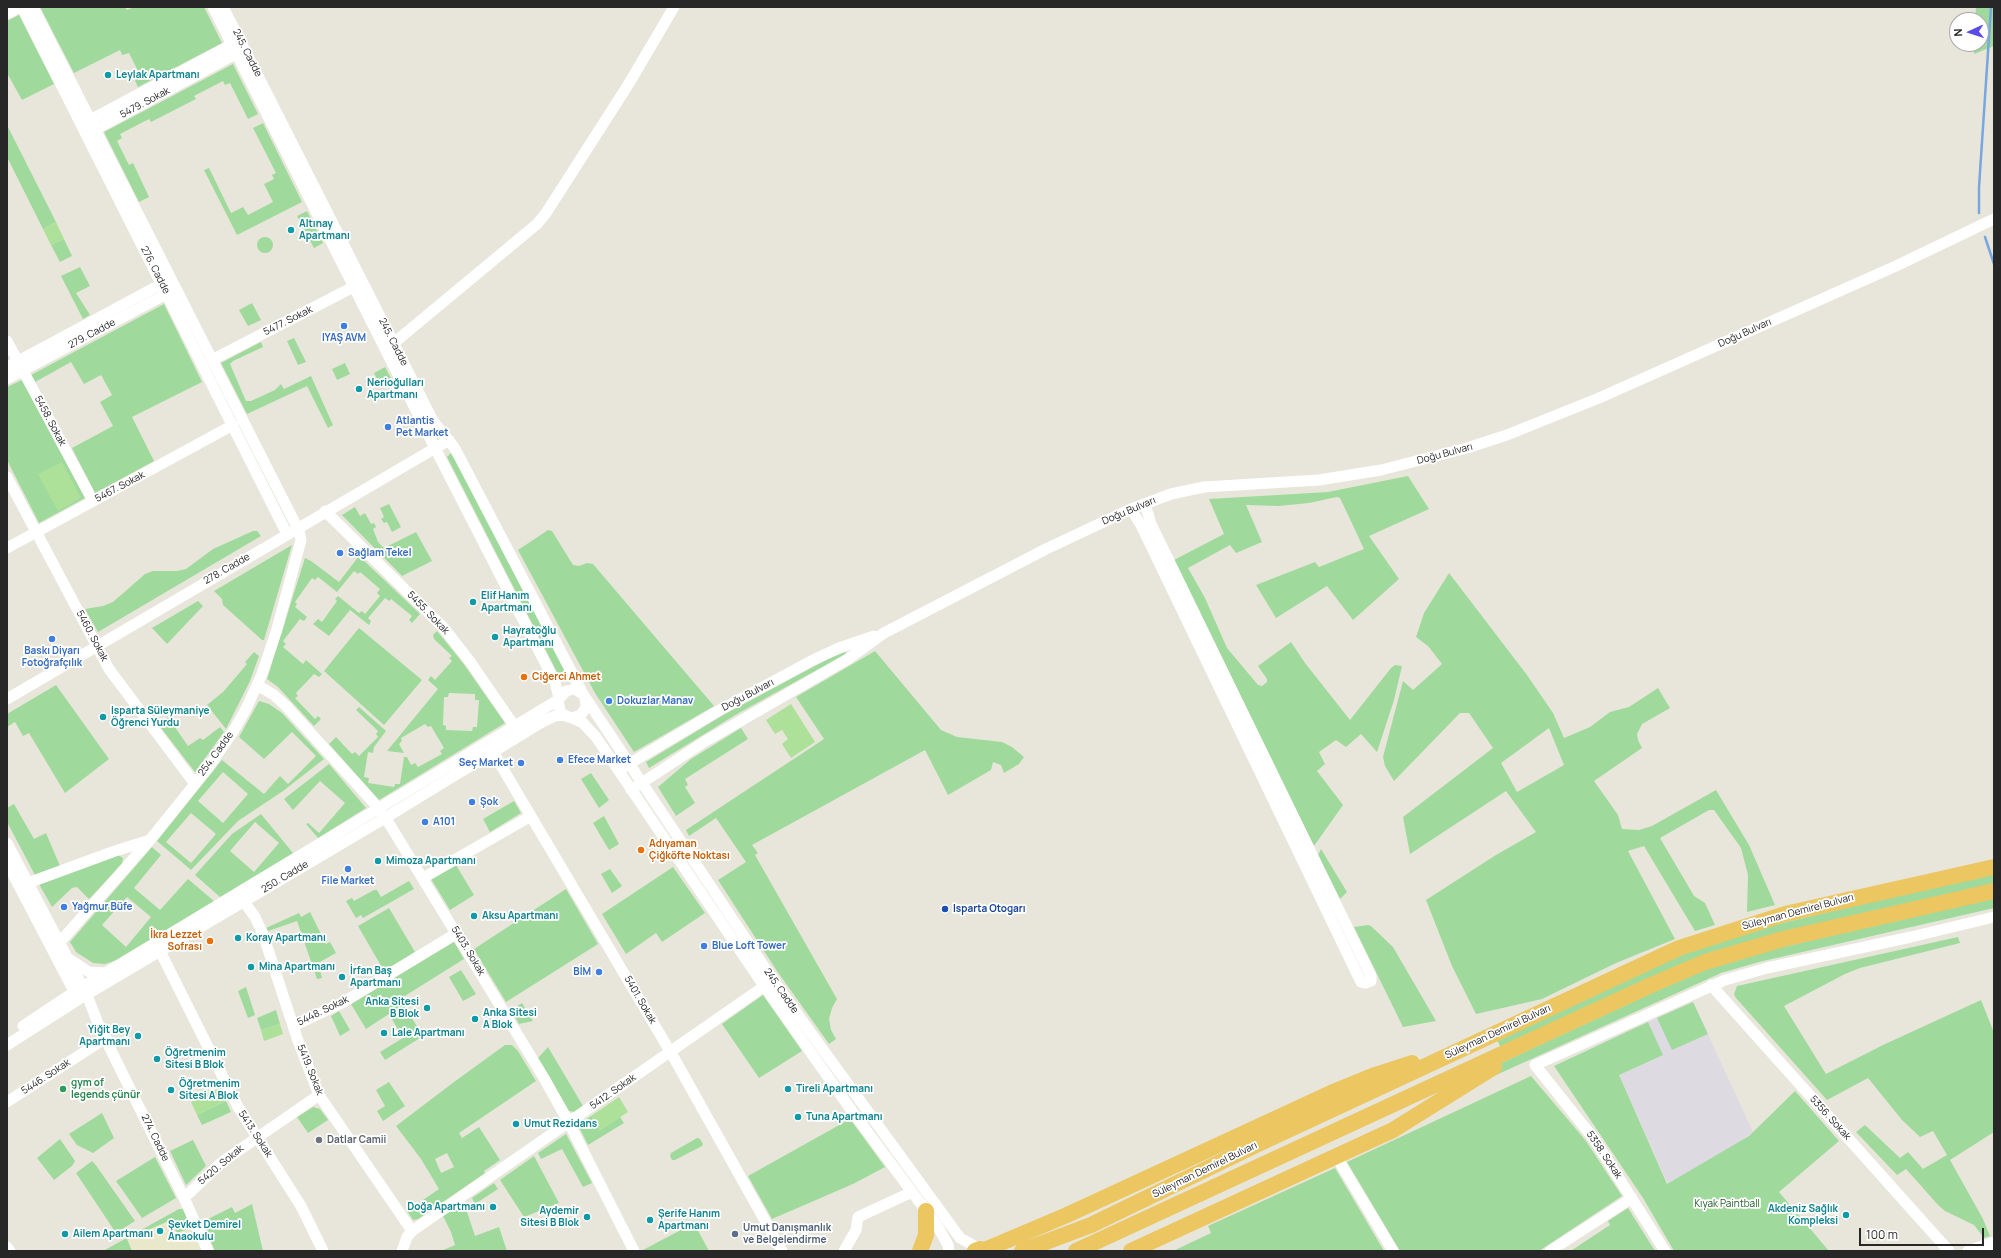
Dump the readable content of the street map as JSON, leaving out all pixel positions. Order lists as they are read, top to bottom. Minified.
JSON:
{"streets":{"highway":["Süleyman Demirel Bulvarı"],"street":["245. Cadde","5479. Sokak","276. Cadde","5477. Sokak","Doğu Bulvarı","279. Cadde","5458. Sokak","5467. Sokak","278. Cadde","5455. Sokak","5460. Sokak","254. Cadde","250. Cadde","5403. Sokak","5401. Sokak","5448. Sokak","5419. Sokak","5446. Sokak","5412. Sokak","5356. Sokak","5413. Sokak","274. Cadde","5358. Sokak","5420. Sokak"]},"crossings":[["245. Cadde","5479. Sokak"],["245. Cadde","5477. Sokak"],["245. Cadde","Doğu Bulvarı"],["245. Cadde","278. Cadde"],["245. Cadde","250. Cadde"],["245. Cadde","5412. Sokak"],["5479. Sokak","276. Cadde"],["276. Cadde","5477. Sokak"],["276. Cadde","279. Cadde"],["276. Cadde","5467. Sokak"],["276. Cadde","278. Cadde"],["276. Cadde","254. Cadde"],["279. Cadde","5458. Sokak"],["5458. Sokak","5467. Sokak"],["5467. Sokak","5460. Sokak"],["278. Cadde","5455. Sokak"],["278. Cadde","5460. Sokak"],["278. Cadde","254. Cadde"],["5455. Sokak","250. Cadde"],["5460. Sokak","254. Cadde"],["254. Cadde","5403. Sokak"],["254. Cadde","274. Cadde"],["250. Cadde","5403. Sokak"],["250. Cadde","5401. Sokak"],["250. Cadde","5419. Sokak"],["250. Cadde","5413. Sokak"],["250. Cadde","274. Cadde"],["5403. Sokak","5448. Sokak"],["5403. Sokak","5412. Sokak"],["5401. Sokak","5412. Sokak"],["5448. Sokak","5419. Sokak"],["5419. Sokak","5412. Sokak"],["5419. Sokak","5420. Sokak"],["5446. Sokak","274. Cadde"],["5356. Sokak","5358. Sokak"],["5413. Sokak","5420. Sokak"],["274. Cadde","5420. Sokak"]],"parks":["Kıyak Paintball"],"places":["Leylak Apartmanı","Altınay Apartmanı","IYAŞ AVM","Nerioğulları Apartmanı","Atlantis Pet Market","Sağlam Tekel","Elif Hanım Apartmanı","Hayratoğlu Apartmanı","Baskı Diyarı Fotoğrafçılık","Ciğerci Ahmet","Dokuzlar Manav","Isparta Süleymaniye Öğrenci Yurdu","Efece Market","Seç Market","Şok","A101","Adıyaman Çiğköfte Noktası","Mimoza Apartmanı","File Market","Yağmur Büfe","Isparta Otogarı","Aksu Apartmanı","Koray Apartmanı","İkra Lezzet Sofrası","Blue Loft Tower","Mina Apartmanı","BİM","İrfan Baş Apartmanı","Anka Sitesi B Blok","Anka Sitesi A Blok","Lale Apartmanı","Yiğit Bey Apartmanı","Öğretmenim Sitesi B Blok","gym of legends çünür","Tireli Apartmanı","Öğretmenim Sitesi A Blok","Tuna Apartmanı","Umut Rezidans","Datlar Camii","Doğa Apartmanı","Akdeniz Sağlık Kompleksi","Aydemir Sitesi B Blok","Şerife Hanım Apartmanı","Şevket Demirel Anaokulu","Ailem Apartmanı","Umut Danışmanlık ve Belgelendirme"],"scale_bar":"100 m","north":"left"}
